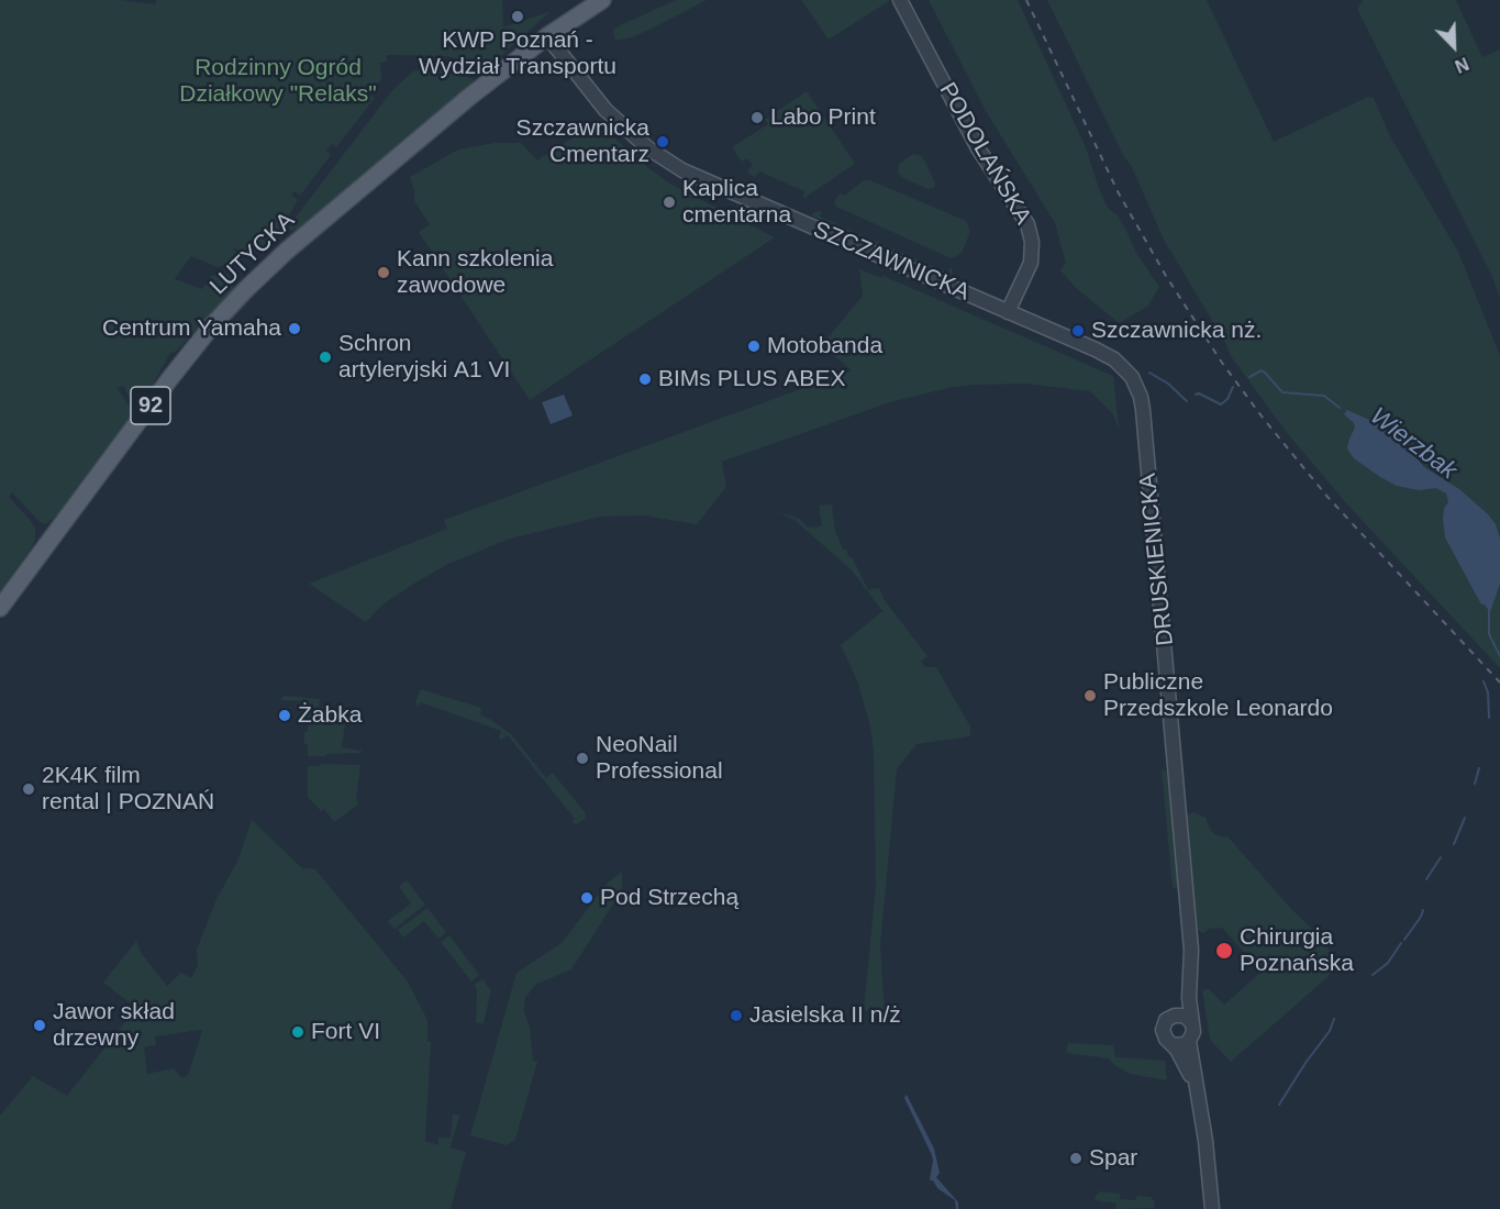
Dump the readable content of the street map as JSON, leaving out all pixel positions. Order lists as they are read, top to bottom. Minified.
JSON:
{"streets":{"main road":["LUTYCKA","92"],"street":["PODOLAŃSKA","SZCZAWNICKA","DRUSKIENICKA"]},"crossings":[["PODOLAŃSKA","SZCZAWNICKA"],["LUTYCKA","SZCZAWNICKA"],["SZCZAWNICKA","DRUSKIENICKA"]],"water":["Wierzbak"],"parks":["Rodzinny Ogród Działkowy \"Relaks\""],"places":["KWP Poznań - Wydział Transportu","Labo Print","Szczawnicka Cmentarz","Kaplica cmentarna","Kann szkolenia zawodowe","Centrum Yamaha","Szczawnicka nż.","Motobanda","Schron artyleryjski A1 VI","BIMs PLUS ABEX","Publiczne Przedszkole Leonardo","Żabka","NeoNail Professional","2K4K film rental | POZNAŃ","Pod Strzechą","Chirurgia Poznańska","Jasielska II n/ż","Jawor skład drzewny","Fort VI","Spar"],"north":"bottom right"}
